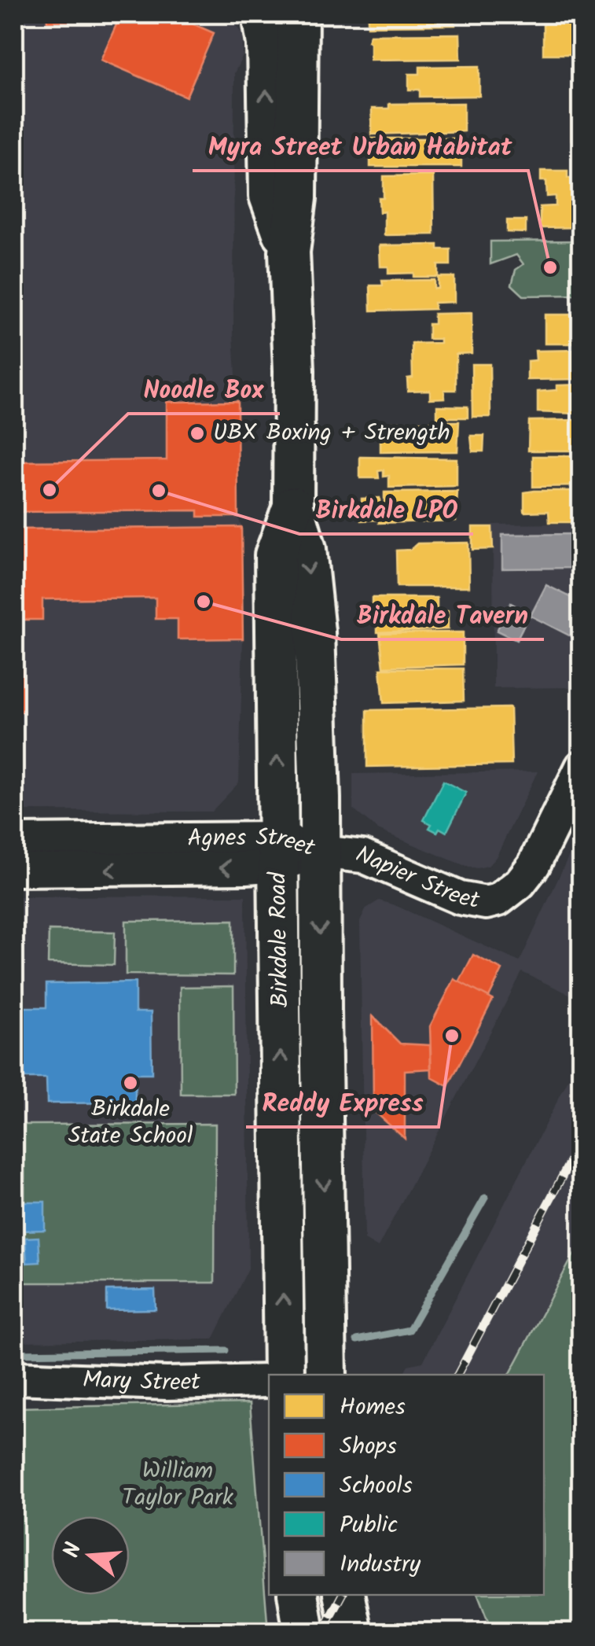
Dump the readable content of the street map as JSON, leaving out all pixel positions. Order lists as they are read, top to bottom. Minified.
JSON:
{"streets":{"main road":["Birkdale Road"],"street":["Agnes Street","Napier Street","Mary Street"]},"crossings":[["Agnes Street","Napier Street"],["Agnes Street","Birkdale Road"],["Napier Street","Birkdale Road"]],"parks":["William Taylor Park"],"places":["Myra Street Urban Habitat","UBX Boxing + Strength","Noodle Box","Birkdale LPO","Birkdale Tavern","Reddy Express","Birkdale State School"],"legend":["Homes","Shops","Schools","Public","Industry"],"north":"left"}
